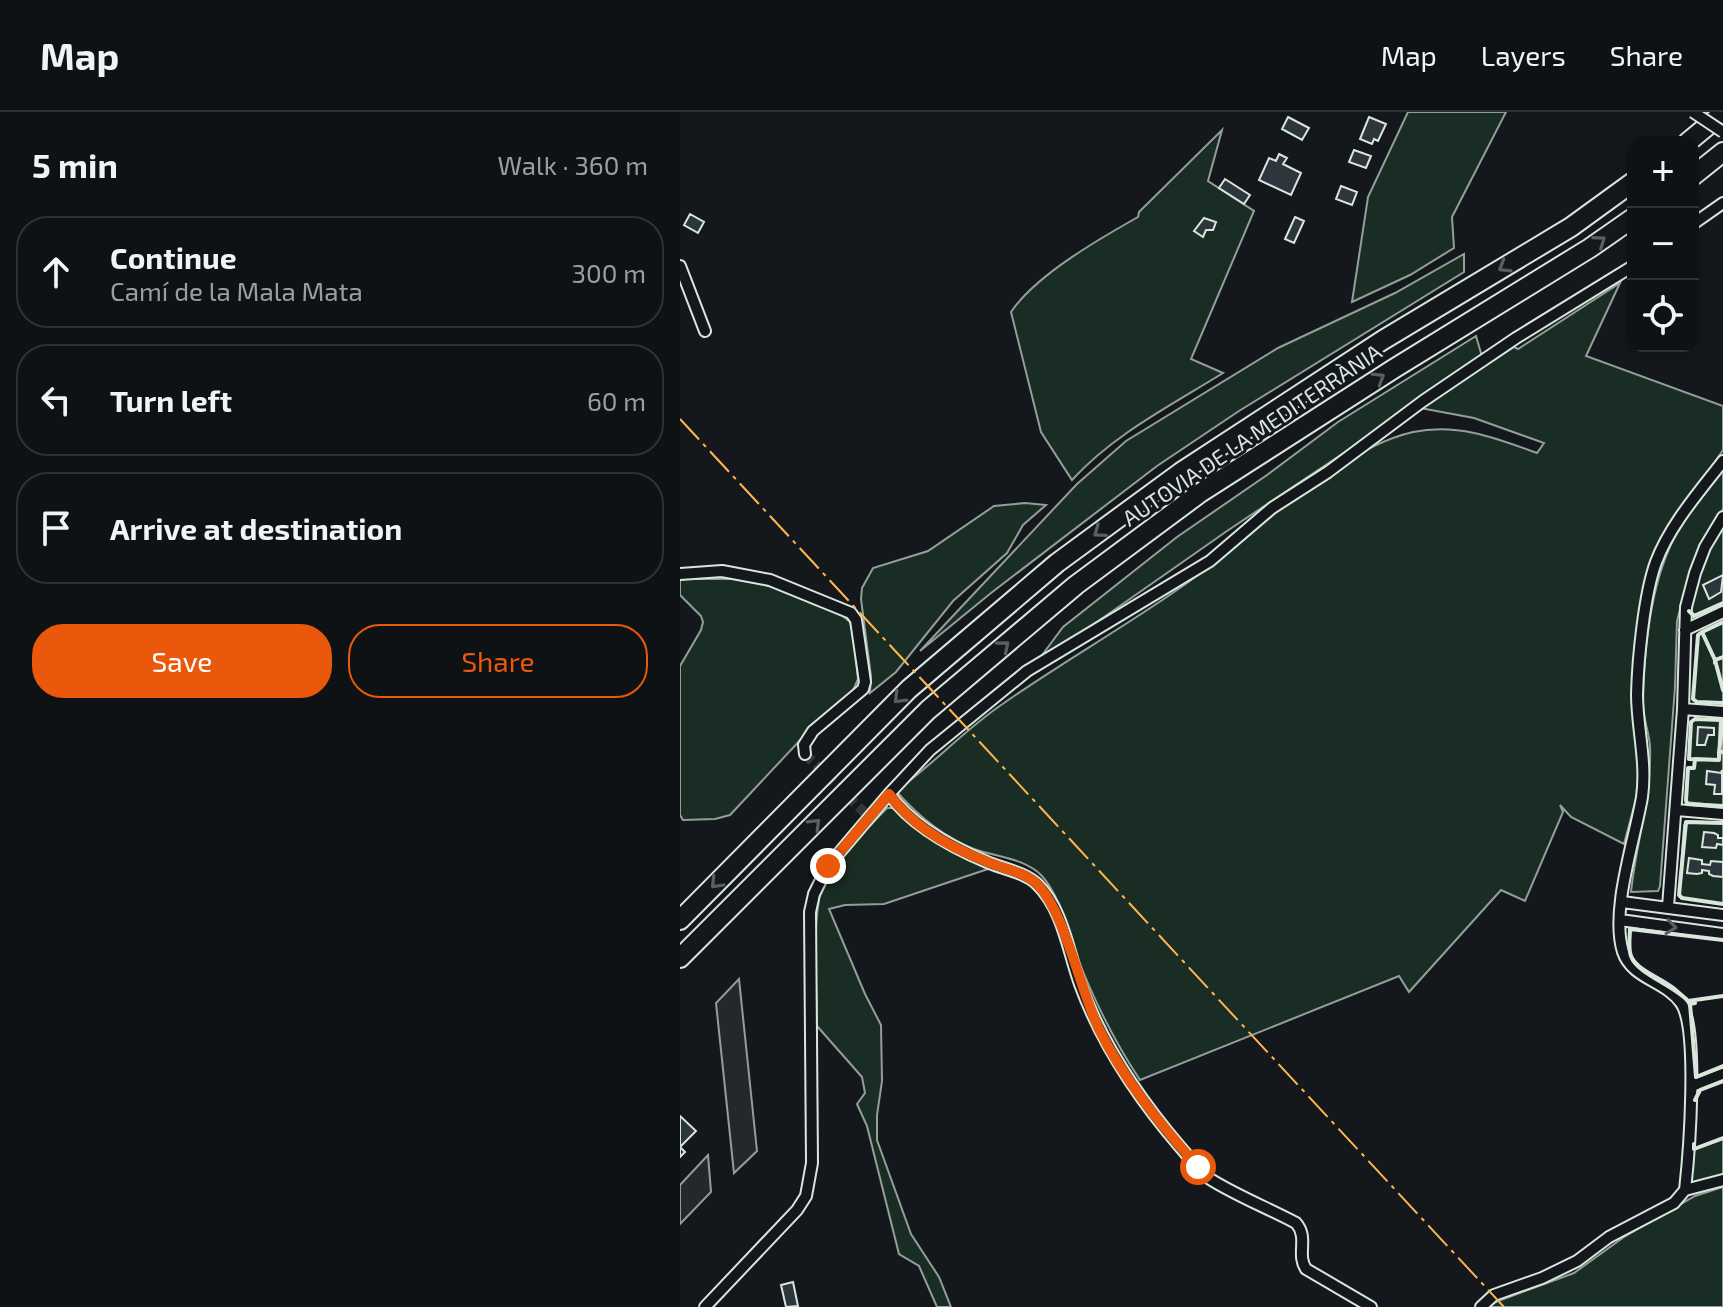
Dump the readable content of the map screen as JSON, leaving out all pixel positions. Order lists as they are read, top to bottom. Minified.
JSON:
{"streets":{"highway":["AUTOVIA DE LA MEDITERRÀNIA"]},"page":{"header":"Map","nav":["Map","Layers","Share"],"heading":["5 min","Walk · 360 m"],"map_buttons":["+","−"],"list":[["Continue","Camí de la Mala Mata","300 m"],["Turn left","60 m"],"Arrive at destination"],"buttons":["Save","Share"]}}
